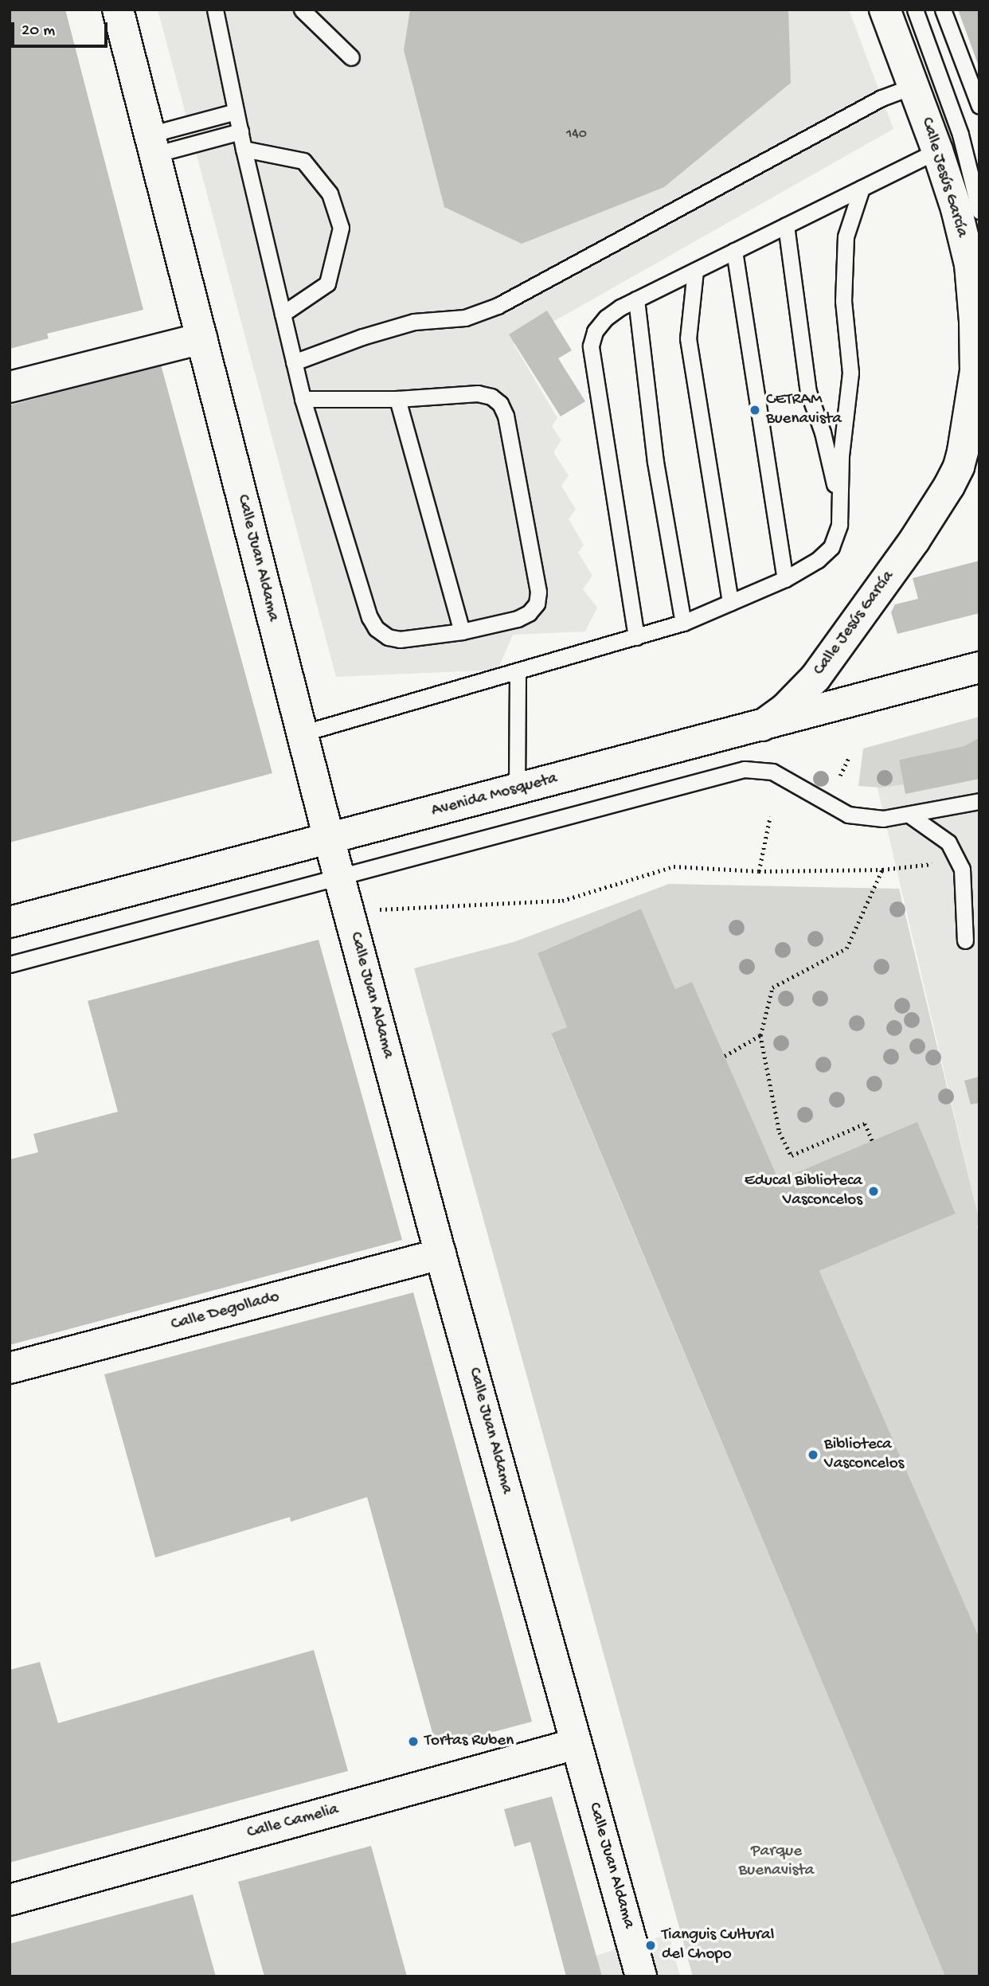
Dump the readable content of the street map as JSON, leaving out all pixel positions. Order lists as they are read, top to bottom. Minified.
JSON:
{"streets":{"street":["Calle Jesús García","Calle Juan Aldama","Avenida Mosqueta","Calle Degollado","Calle Camelia"]},"crossings":[["Calle Jesús García","Avenida Mosqueta"],["Calle Juan Aldama","Avenida Mosqueta"],["Calle Juan Aldama","Calle Degollado"],["Calle Juan Aldama","Calle Camelia"]],"parks":["Parque Buenavista"],"places":["CETRAM Buenavista","Educal Biblioteca Vasconcelos","Biblioteca Vasconcelos","Tortas Ruben","Tianguis Cultural del Chopo"],"house_numbers":["140"],"scale_bar":"20 m"}
